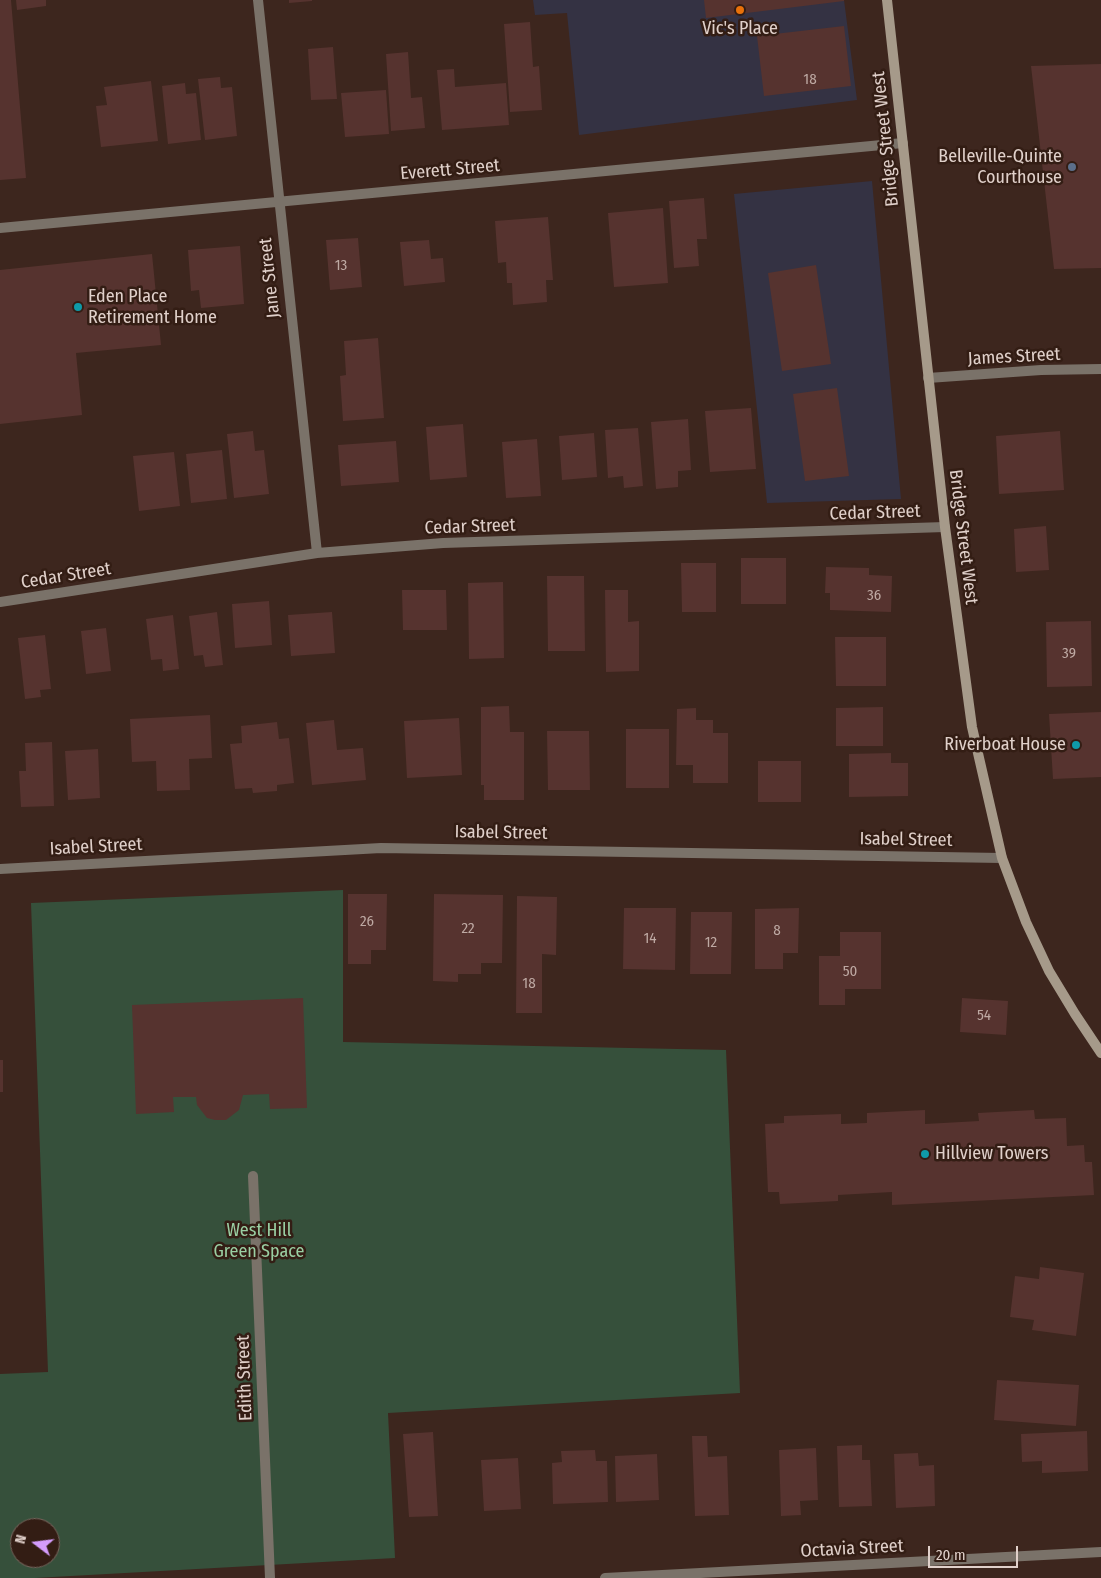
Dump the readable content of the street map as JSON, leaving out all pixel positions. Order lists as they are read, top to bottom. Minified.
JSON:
{"streets":{"street":["Bridge Street West","Everett Street","Jane Street","James Street","Cedar Street","Isabel Street","Edith Street","Octavia Street"]},"crossings":[["Bridge Street West","Everett Street"],["Bridge Street West","James Street"],["Bridge Street West","Cedar Street"],["Bridge Street West","Isabel Street"],["Everett Street","Jane Street"],["Jane Street","Cedar Street"]],"parks":["West Hill Green Space"],"places":["Vic's Place","Belleville-Quinte Courthouse","Eden Place Retirement Home","Riverboat House","Hillview Towers"],"house_numbers":["18","13","36","39","26","22","8","14","12","50","18","54"],"scale_bar":"20 m","north":"left"}
